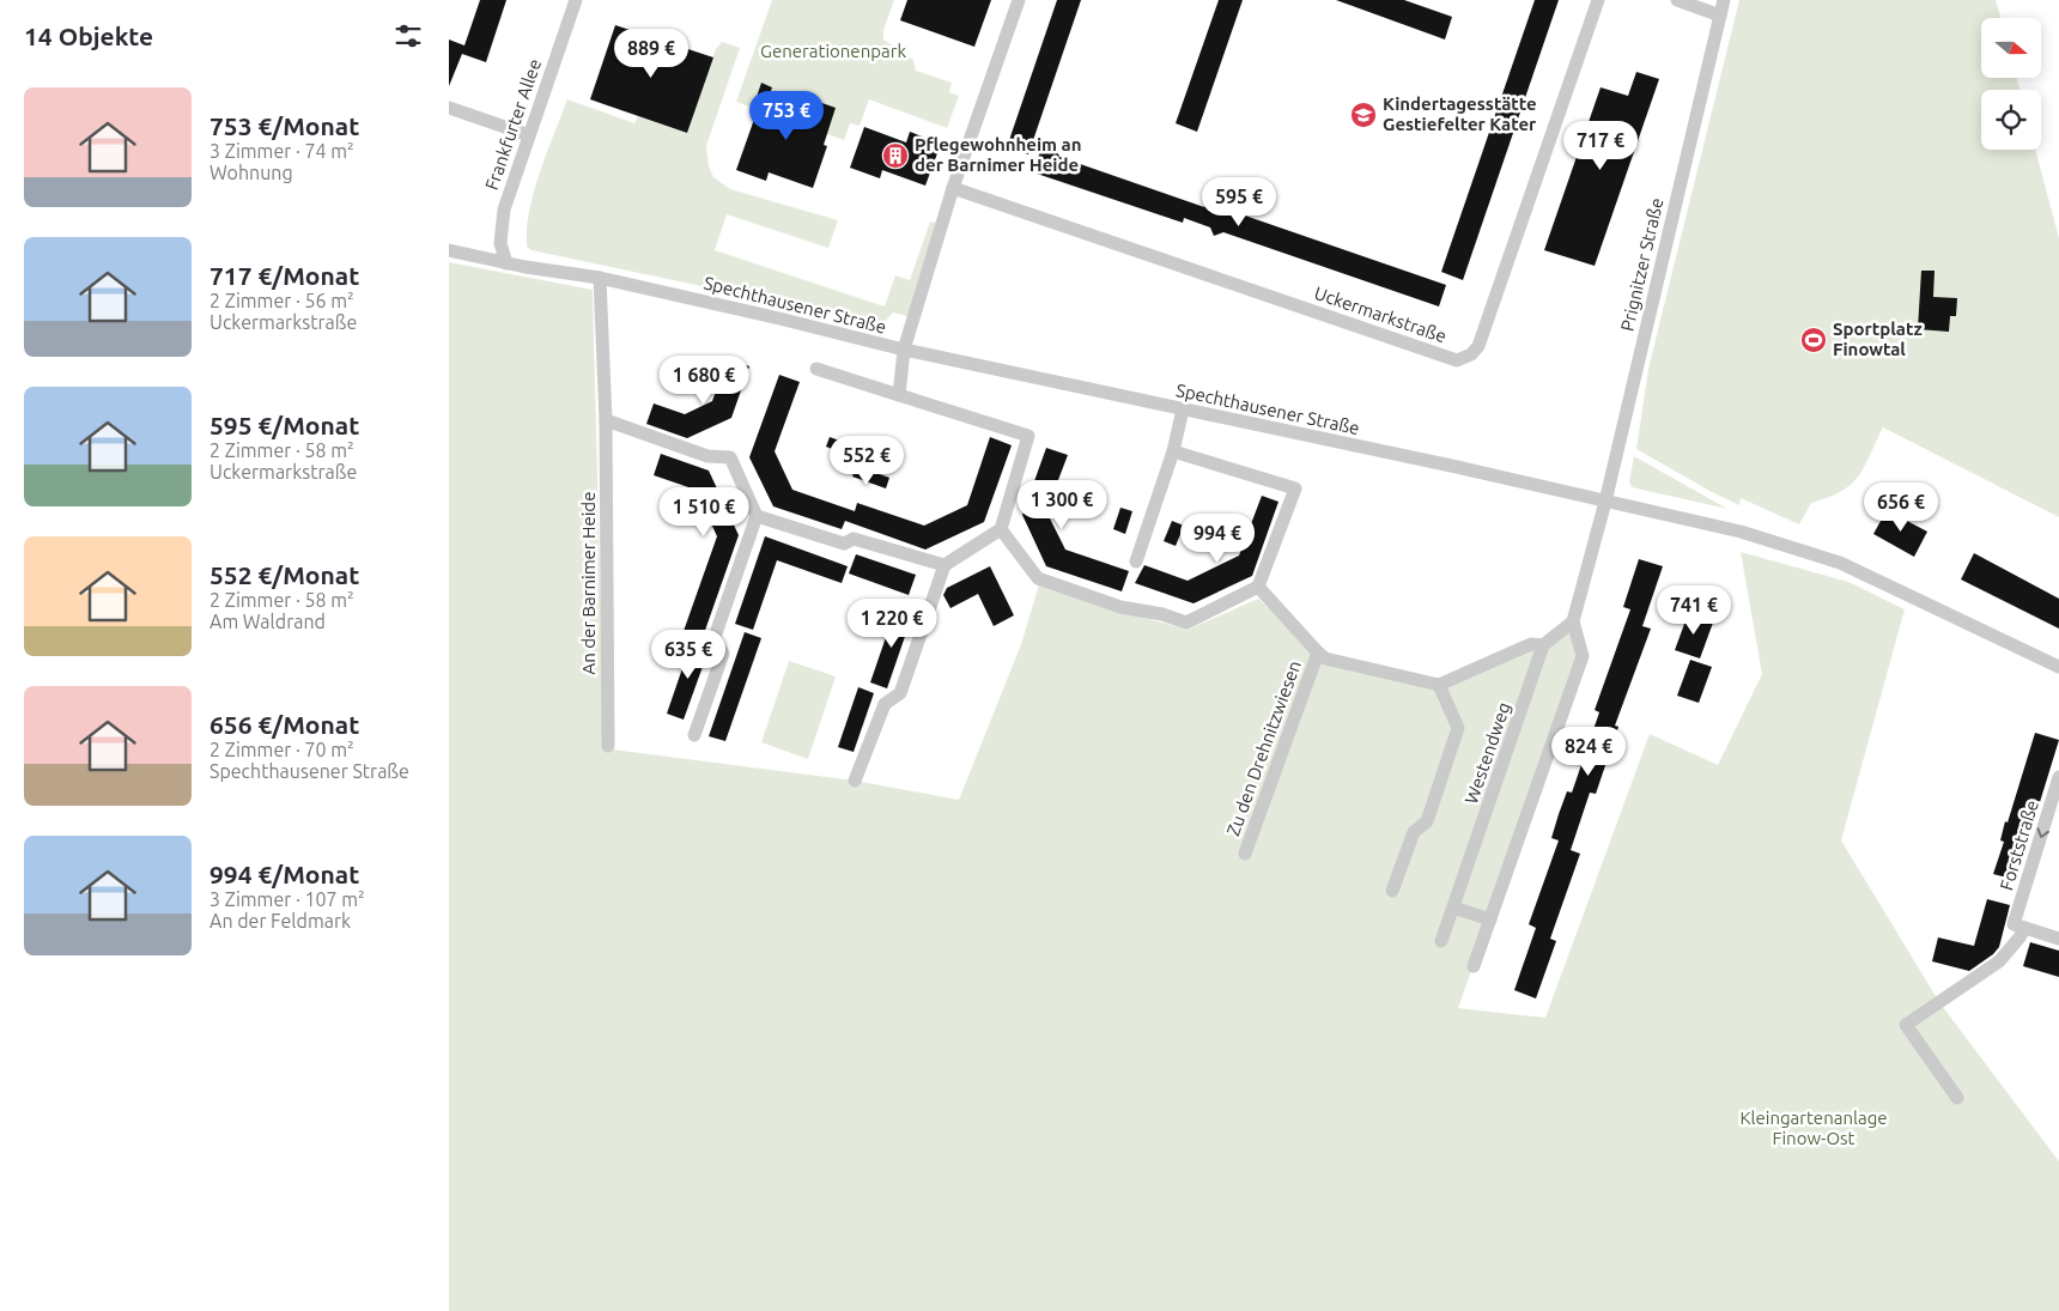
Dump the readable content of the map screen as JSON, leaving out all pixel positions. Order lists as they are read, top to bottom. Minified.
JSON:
{"streets":{"street":["Frankfurter Allee","Prignitzer Straße","Spechthausener Straße","Uckermarkstraße","An der Barnimer Heide","Zu den Drehnitzwiesen","Westendweg","Forststraße"]},"crossings":[["Frankfurter Allee","Spechthausener Straße"],["Prignitzer Straße","Spechthausener Straße"],["Spechthausener Straße","An der Barnimer Heide"]],"one_way":["Forststraße"],"parks":["Generationenpark","Kleingartenanlage Finow-Ost"],"places":{"school or university":["Kindertagesstätte Gestiefelter Kater"],"building":["Pflegewohnheim an der Barnimer Heide"],"sports":["Sportplatz Finowtal"]},"north":"right","page":{"heading":"14 Objekte","price":["889 €","753 €","717 €","595 €","1 680 €","552 €","1 300 €","656 €","1 510 €","994 €","741 €","1 220 €","635 €","824 €"],"list":[{"name":"753 €/Monat","note":"3 Zimmer · 74 m² · Wohnung"},{"name":"717 €/Monat","note":"2 Zimmer · 56 m² · Uckermarkstraße"},{"name":"595 €/Monat","note":"2 Zimmer · 58 m² · Uckermarkstraße"},{"name":"552 €/Monat","note":"2 Zimmer · 58 m² · Am Waldrand"},{"name":"656 €/Monat","note":"2 Zimmer · 70 m² · Spechthausener Straße"},{"name":"994 €/Monat","note":"3 Zimmer · 107 m² · An der Feldmark"}]}}
